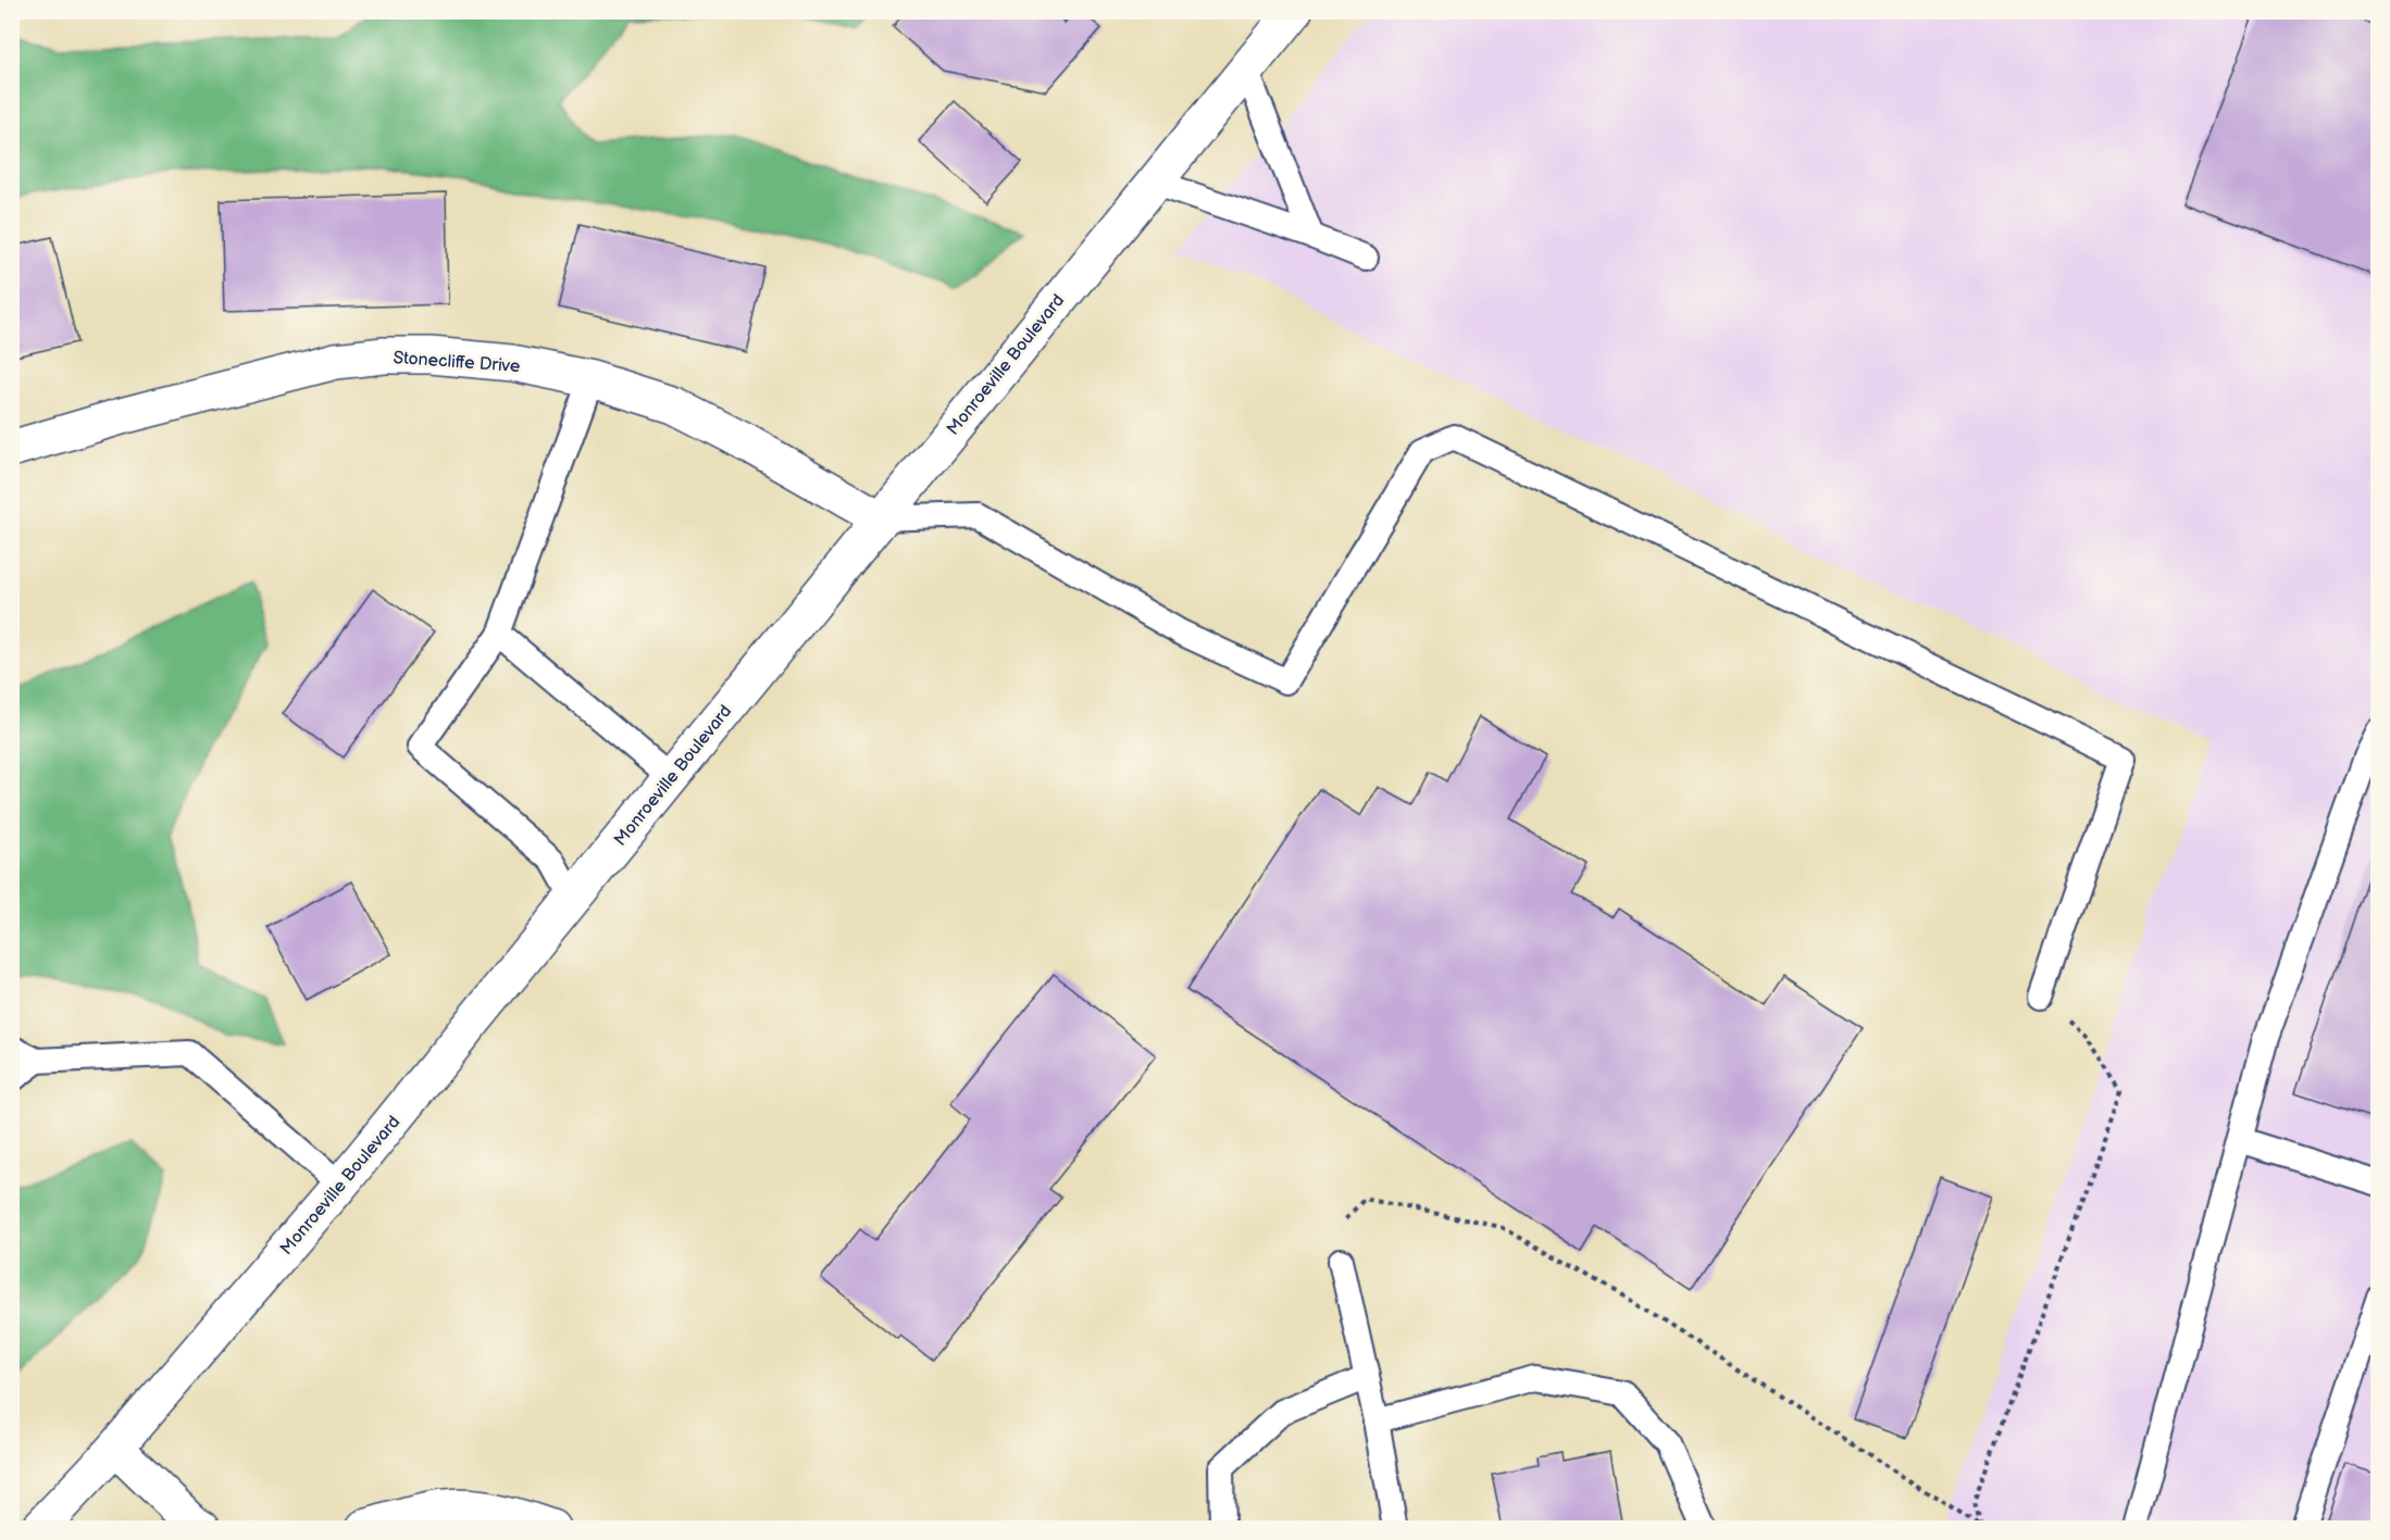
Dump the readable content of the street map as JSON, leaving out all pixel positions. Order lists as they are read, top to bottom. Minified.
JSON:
{"streets":{"main road":["Stonecliffe Drive","Monroeville Boulevard"]},"crossings":[["Stonecliffe Drive","Monroeville Boulevard"]]}
